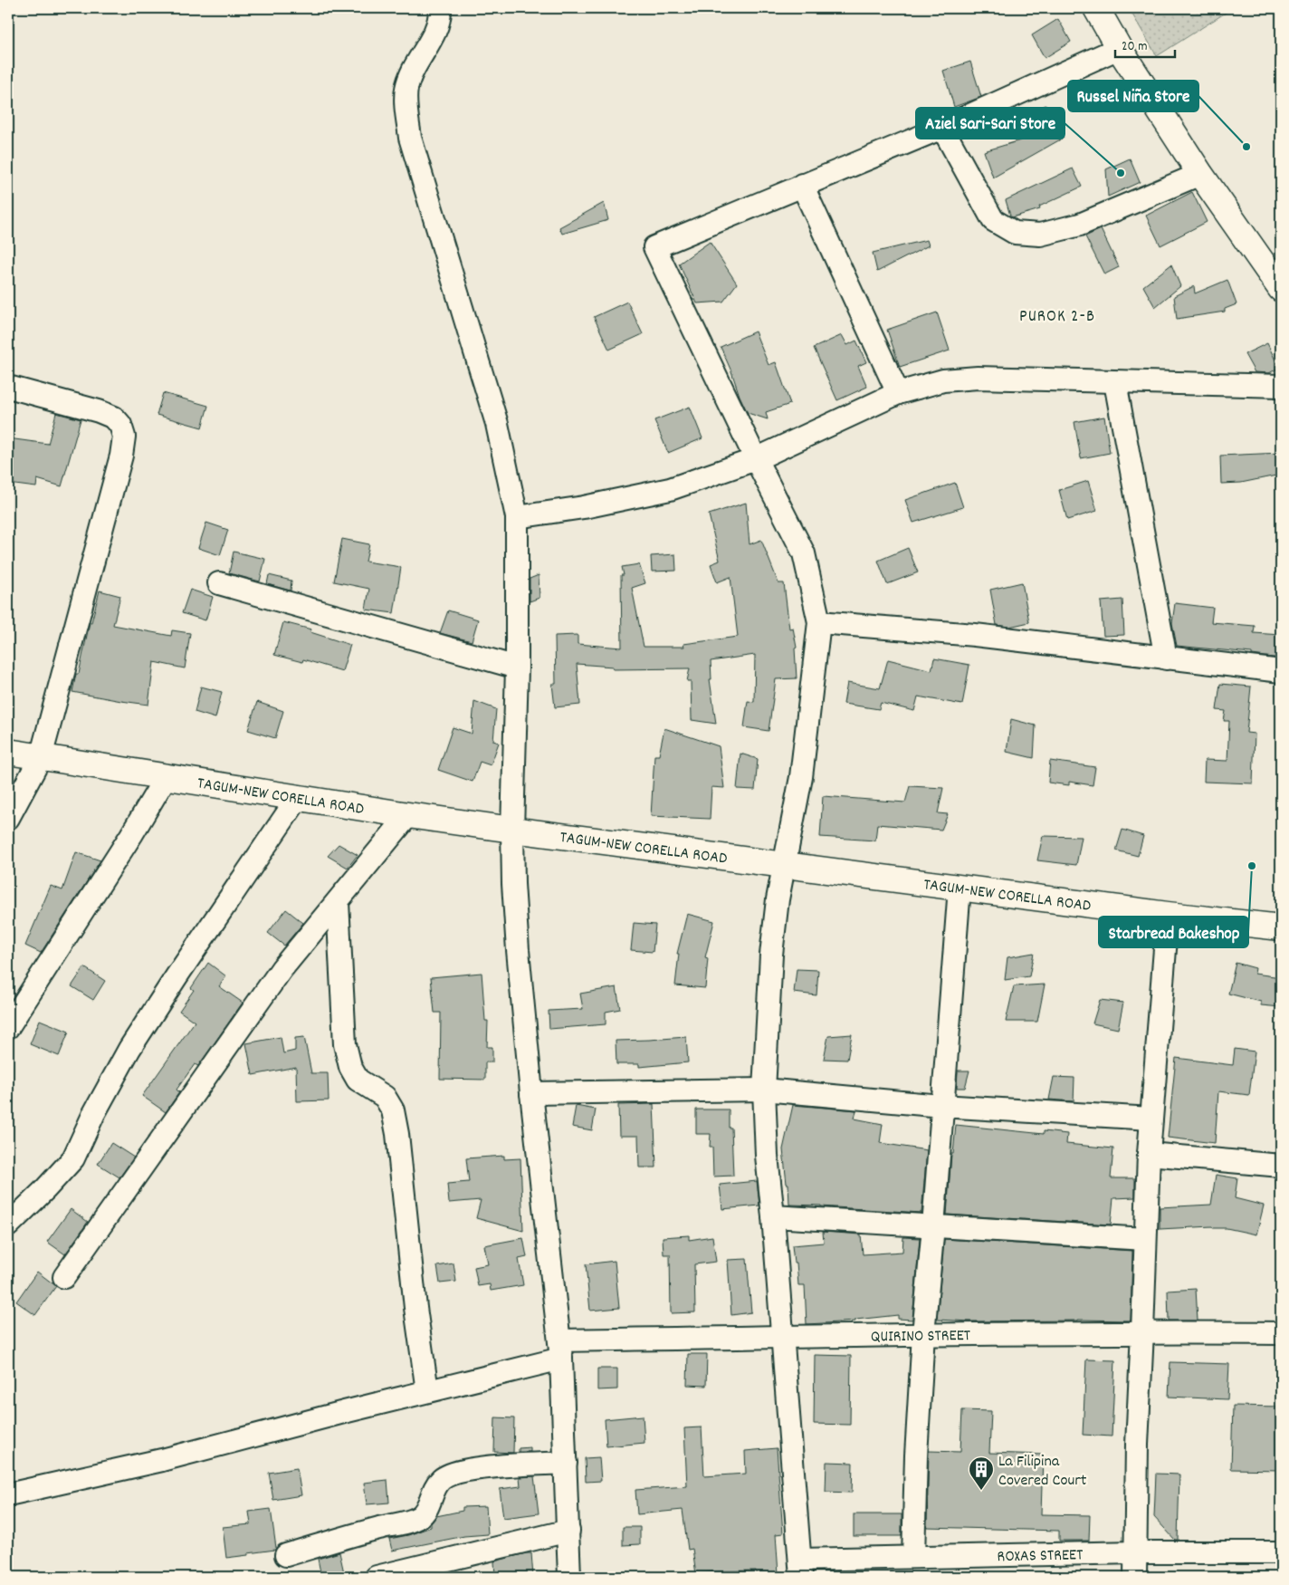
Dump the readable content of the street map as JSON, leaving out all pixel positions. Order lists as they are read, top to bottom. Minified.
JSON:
{"streets":{"main road":["TAGUM-NEW CORELLA ROAD"],"street":["QUIRINO STREET","ROXAS STREET"]},"districts":["PUROK 2-B"],"places":{"other":["Russel Niña Store","Aziel Sari-Sari Store","Starbread Bakeshop"],"building":["La Filipina Covered Court"]},"scale_bar":"20 m"}
